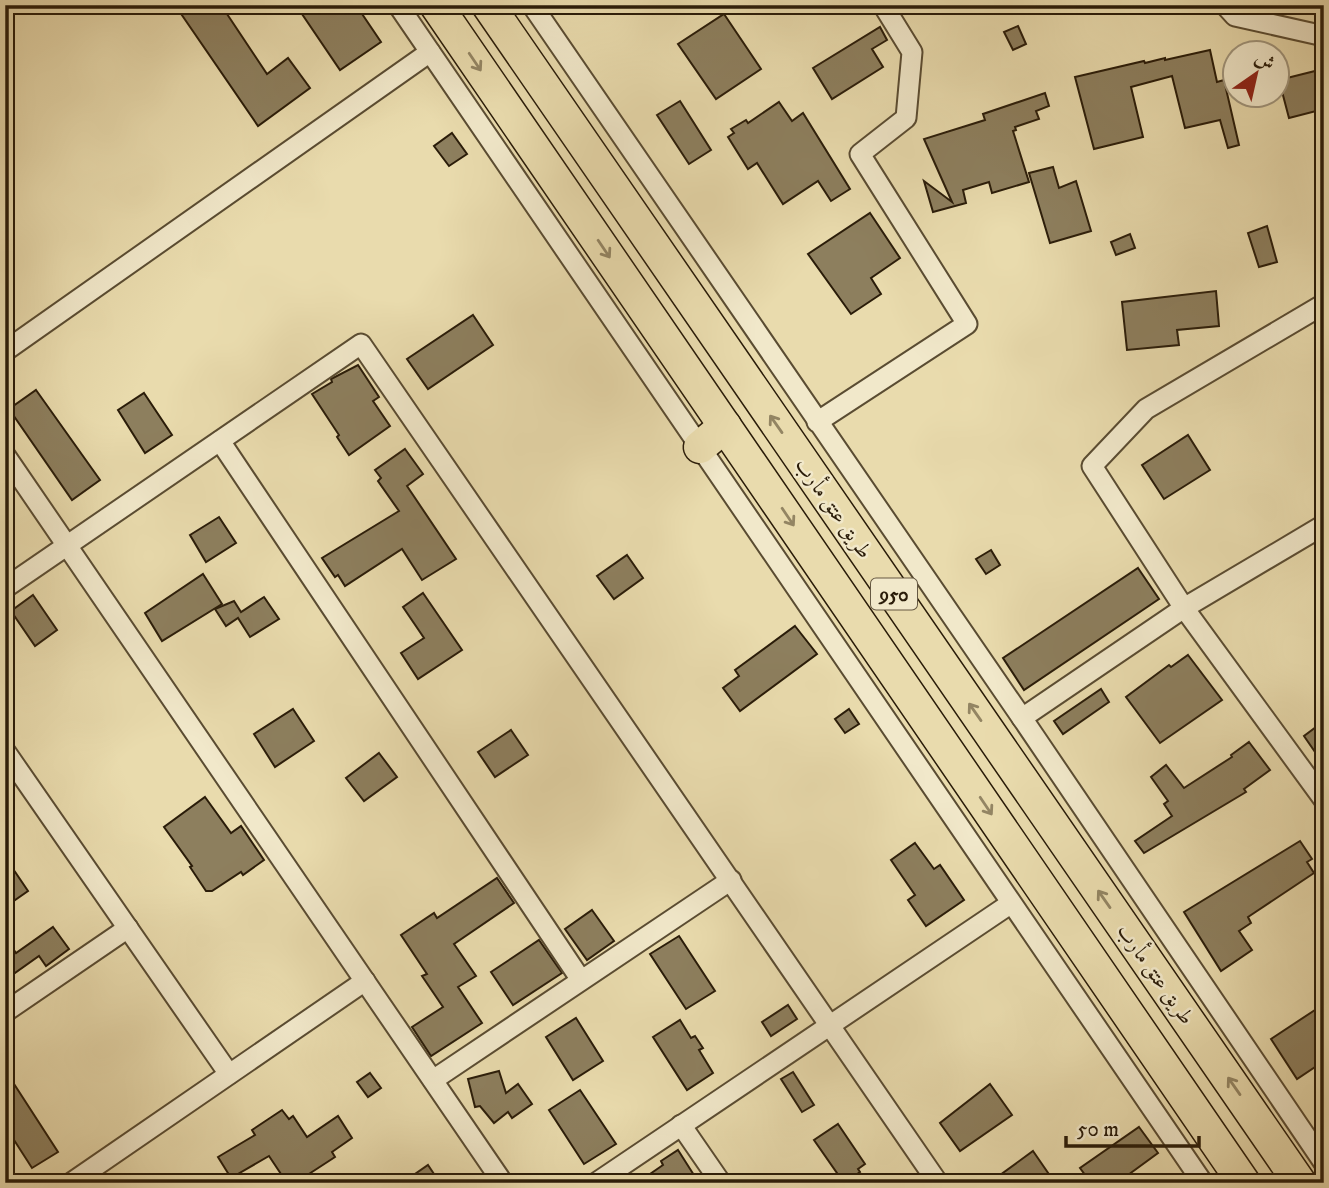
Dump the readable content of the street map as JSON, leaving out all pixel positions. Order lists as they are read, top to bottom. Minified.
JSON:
{"streets":{"main road":["طريق عتق مأرب","950"]},"scale_bar":"50 m","north":"top right"}
